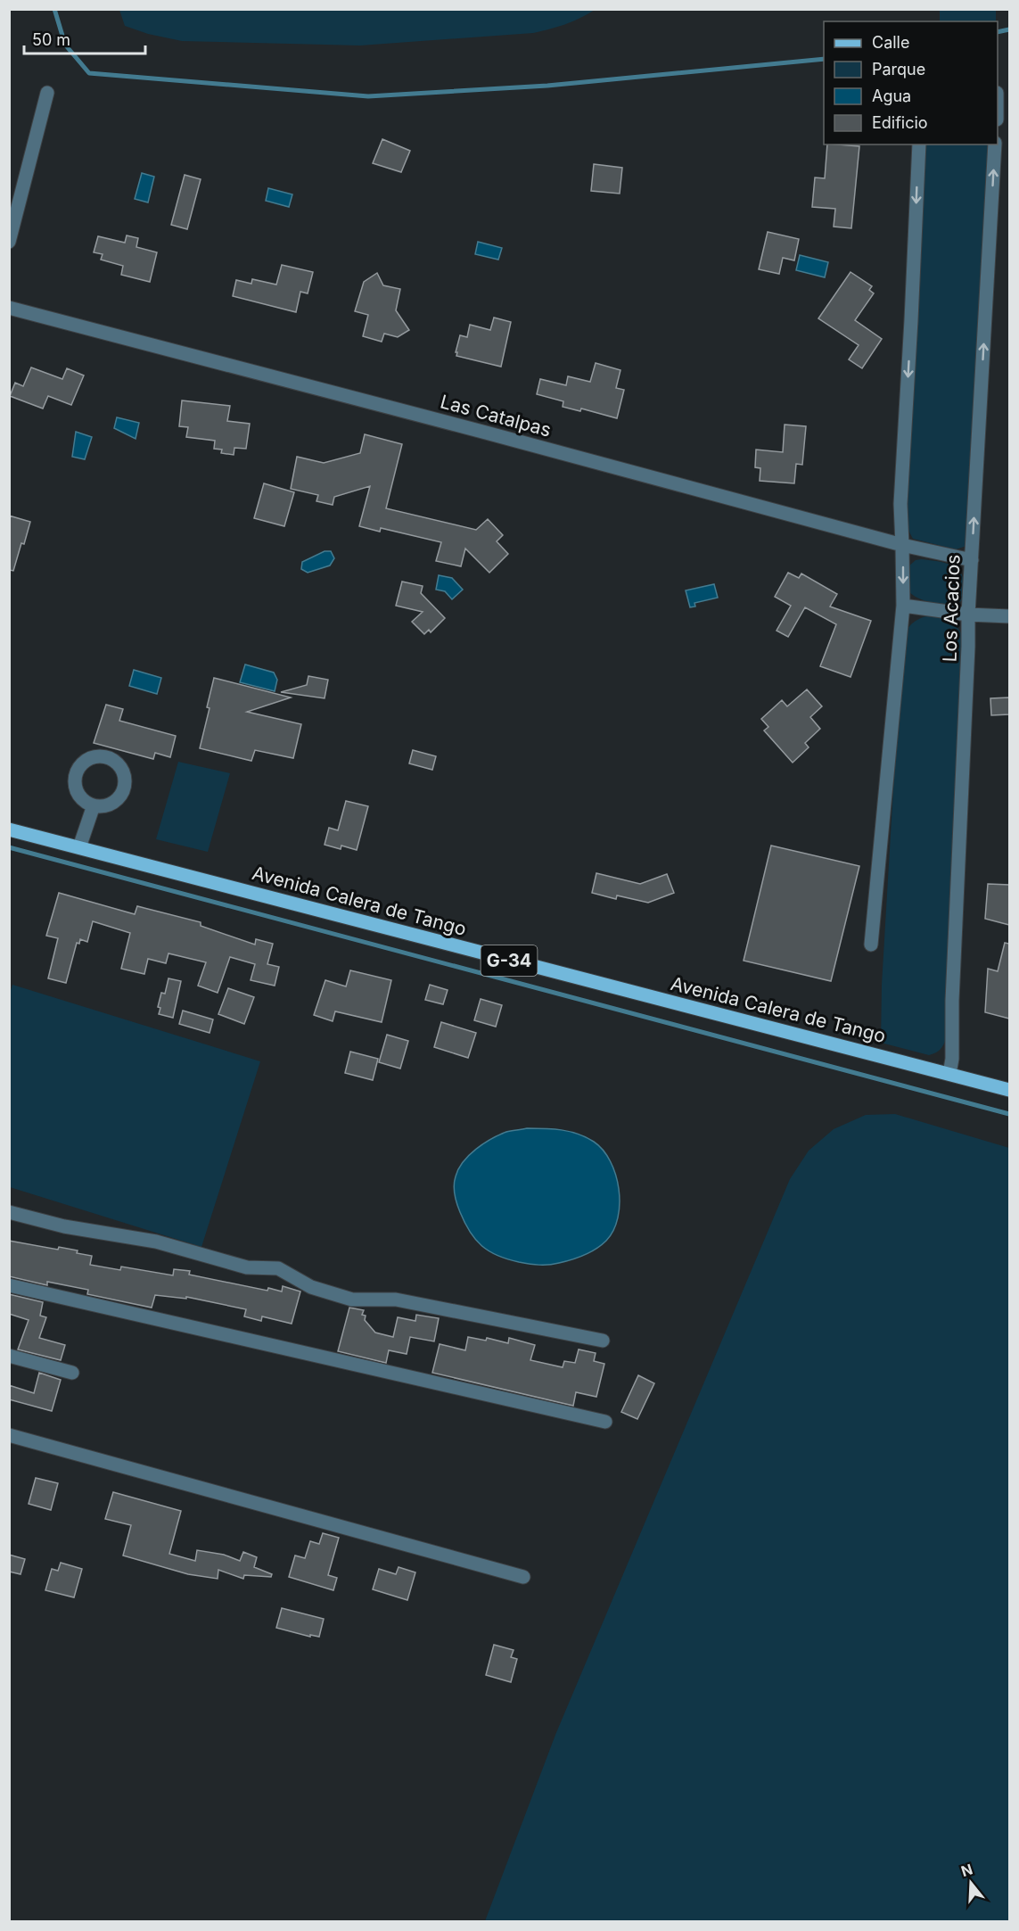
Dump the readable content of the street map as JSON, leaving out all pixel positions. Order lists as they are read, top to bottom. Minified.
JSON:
{"streets":{"main road":["Avenida Calera de Tango","G-34"],"street":["Las Catalpas","Los Acacios"]},"crossings":[["Las Catalpas","Los Acacios"],["Los Acacios","Avenida Calera de Tango"]],"legend":["Calle","Parque","Agua","Edificio"],"scale_bar":"50 m","north":"top"}
